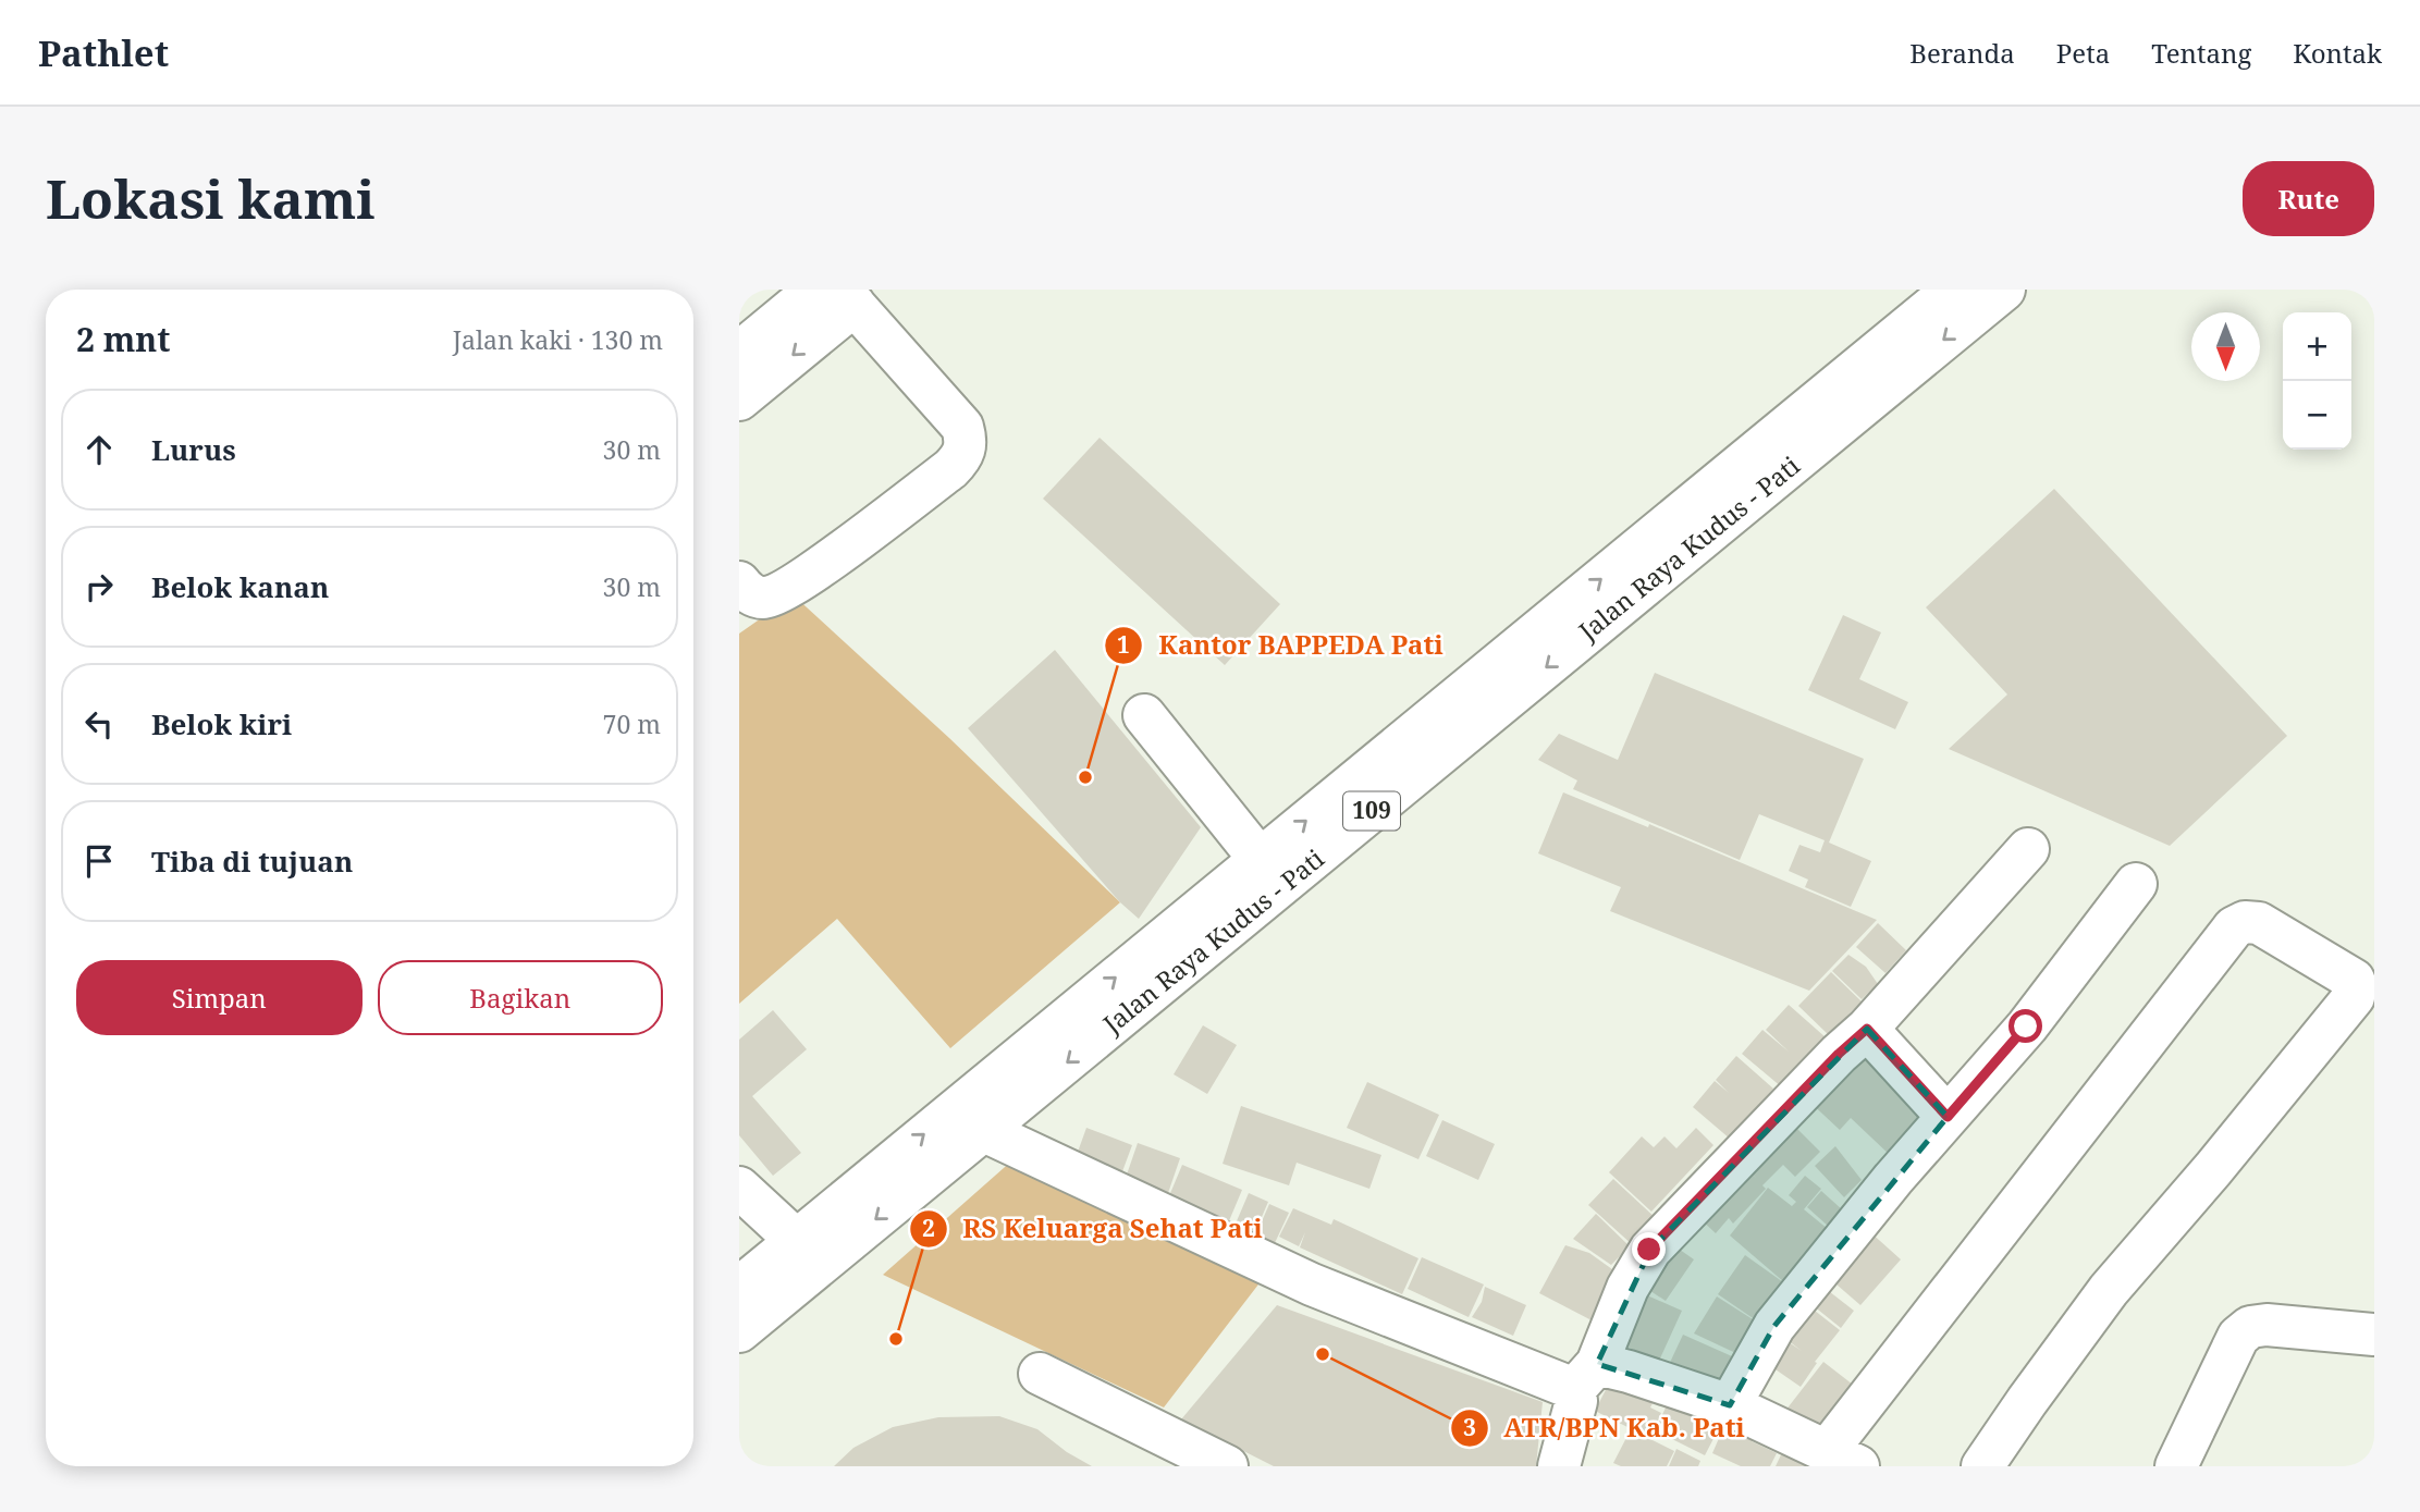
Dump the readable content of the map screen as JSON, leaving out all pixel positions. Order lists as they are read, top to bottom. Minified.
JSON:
{"streets":{"street":["Jalan Raya Kudus - Pati","109"]},"places":["Kantor BAPPEDA Pati","RS Keluarga Sehat Pati","ATR/BPN Kab. Pati"],"north":"bottom","page":{"header":"Pathlet","nav":["Beranda","Peta","Tentang","Kontak"],"buttons":["Rute",["Simpan","Bagikan"]],"title":"Lokasi kami","heading":["2 mnt","Jalan kaki · 130 m"],"map_buttons":["+","−"],"list":[["Lurus","30 m"],["Belok kanan","30 m"],["Belok kiri","70 m"],"Tiba di tujuan"]}}
